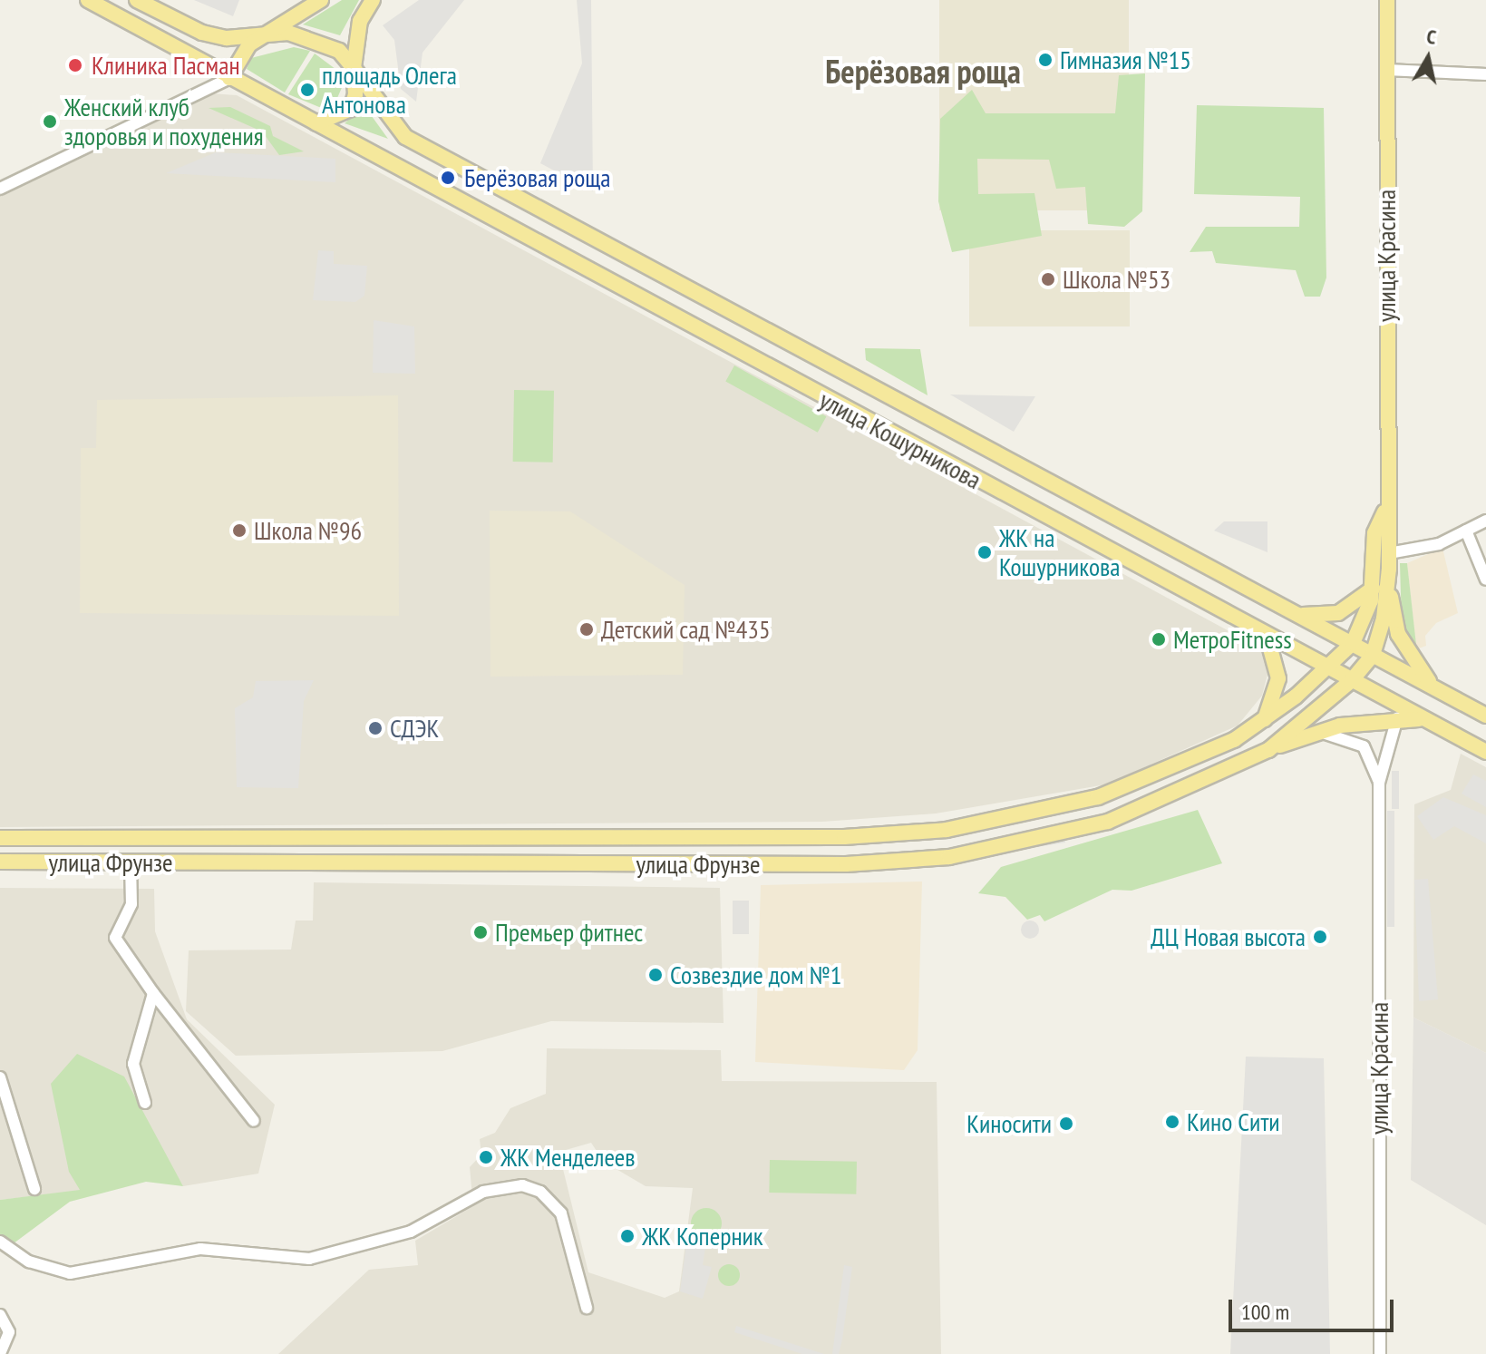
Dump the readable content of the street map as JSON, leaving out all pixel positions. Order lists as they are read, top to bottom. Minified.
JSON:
{"streets":{"main road":["улица Красина","улица Кошурникова","улица Фрунзе"]},"crossings":[["улица Красина","улица Кошурникова"],["улица Красина","улица Фрунзе"],["улица Кошурникова","улица Фрунзе"]],"districts":["Берёзовая роща"],"places":["Гимназия №15","Клиника Пасман","площадь Олега Антонова","Женский клуб здоровья и похудения","Берёзовая роща","Школа №53","Школа №96","ЖК на Кошурникова","Детский сад №435","МетроFitness","СДЭК","Премьер фитнес","ДЦ Новая высота","Созвездие дом №1","Кино Сити","Киносити","ЖК Менделеев","ЖК Коперник"],"scale_bar":"100 m","north":"top"}
